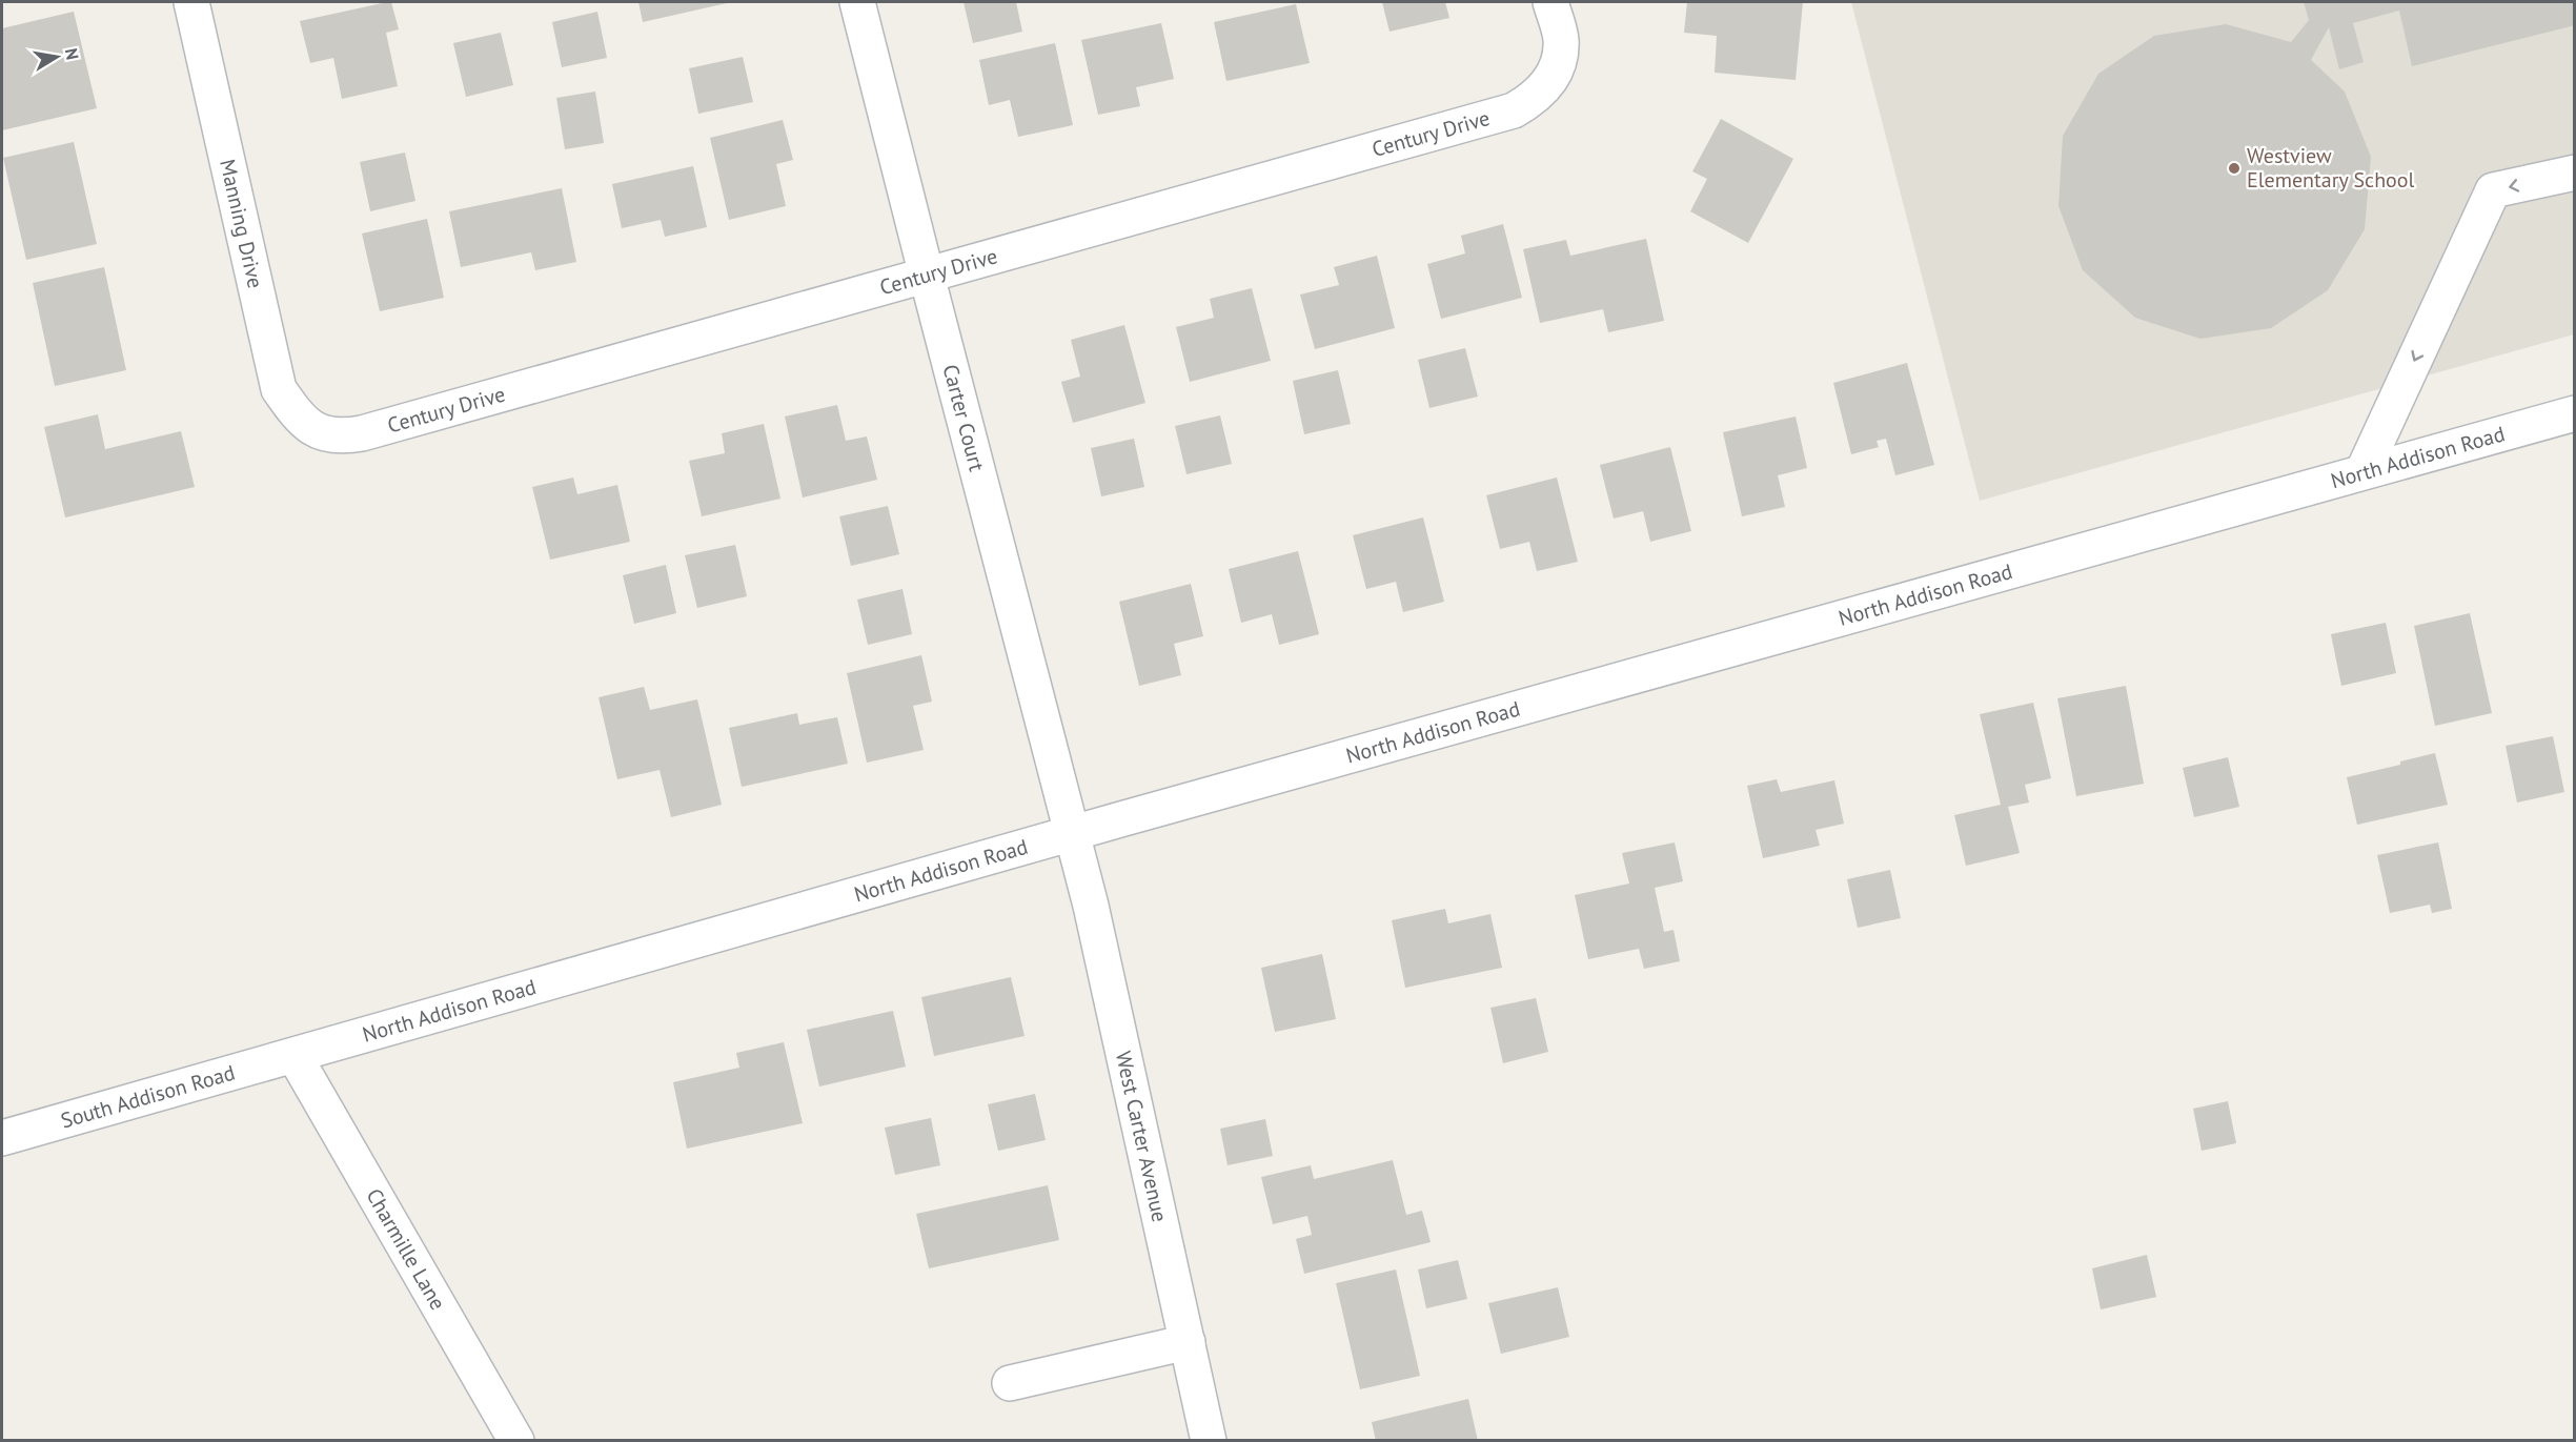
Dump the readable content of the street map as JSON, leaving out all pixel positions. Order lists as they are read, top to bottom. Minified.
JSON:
{"streets":{"street":["Century Drive","Manning Drive","Carter Court","North Addison Road","South Addison Road","West Carter Avenue","Charmille Lane"]},"crossings":[["Century Drive","Manning Drive"],["Century Drive","Carter Court"],["Carter Court","North Addison Road"],["Carter Court","West Carter Avenue"],["North Addison Road","South Addison Road"],["North Addison Road","West Carter Avenue"],["North Addison Road","Charmille Lane"],["South Addison Road","Charmille Lane"]],"places":["Westview Elementary School"],"north":"right"}
